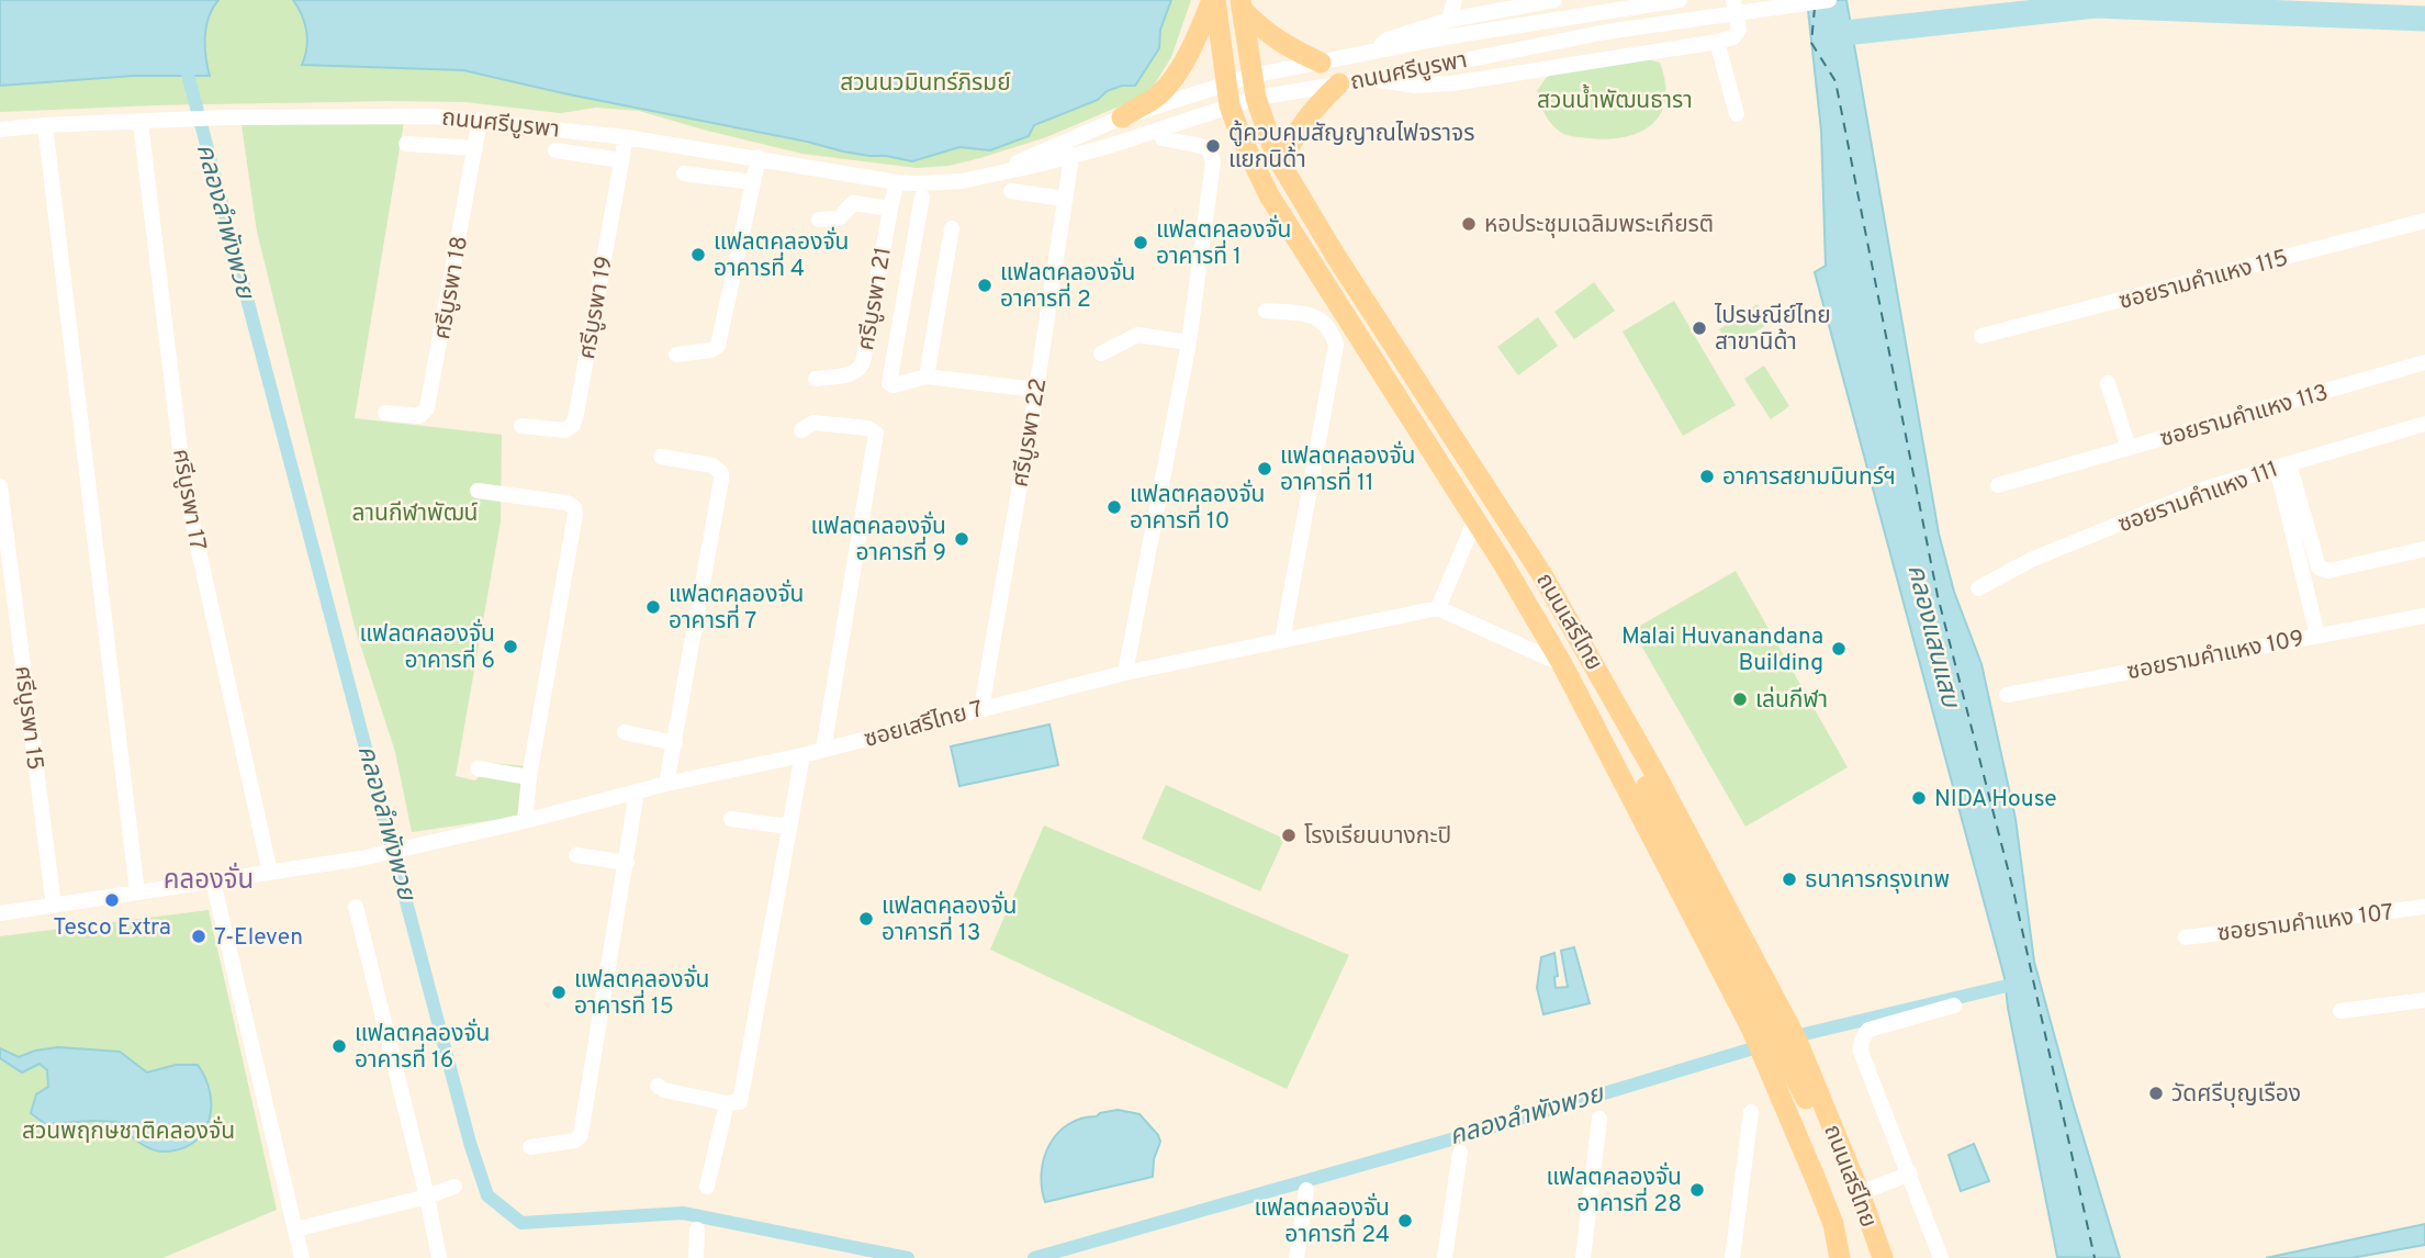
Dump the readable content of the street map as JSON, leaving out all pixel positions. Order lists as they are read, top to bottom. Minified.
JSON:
{"streets":{"main road":["ถนนเสรีไทย"],"street":["ถนนศรีบูรพา","ซอยรามคำแหง 115","ศรีบูรพา 18","ศรีบูรพา 21","ศรีบูรพา 19","ซอยรามคำแหง 113","ศรีบูรพา 22","ซอยรามคำแหง 111","ศรีบูรพา 17","ซอยรามคำแหง 109","ศรีบูรพา 15","ซอยเสรีไทย 7","ซอยรามคำแหง 107"]},"crossings":[["ถนนศรีบูรพา","ศรีบูรพา 18"],["ถนนศรีบูรพา","ศรีบูรพา 21"],["ถนนศรีบูรพา","ศรีบูรพา 19"],["ถนนศรีบูรพา","ศรีบูรพา 22"],["ถนนศรีบูรพา","ศรีบูรพา 17"],["ถนนศรีบูรพา","ถนนเสรีไทย"],["ศรีบูรพา 22","ซอยเสรีไทย 7"],["ศรีบูรพา 17","ซอยเสรีไทย 7"],["ศรีบูรพา 15","ซอยเสรีไทย 7"]],"districts":["คลองจั่น"],"water":["คลองลำพังพวย","คลองแสนแสบ"],"parks":["สวนนวมินทร์ภิรมย์","สวนน้ำพัฒนธารา","ลานกีฬาพัฒน์","สวนพฤกษชาติคลองจั่น"],"places":["ตู้ควบคุมสัญญาณไฟจราจร แยกนิด้า","หอประชุมเฉลิมพระเกียรติ","แฟลตคลองจั่น อาคารที่ 1","แฟลตคลองจั่น อาคารที่ 4","แฟลตคลองจั่น อาคารที่ 2","ไปรษณีย์ไทย สาขานิด้า","แฟลตคลองจั่น อาคารที่ 11","อาคารสยามมินทร์ฯ","แฟลตคลองจั่น อาคารที่ 10","แฟลตคลองจั่น อาคารที่ 9","แฟลตคลองจั่น อาคารที่ 7","แฟลตคลองจั่น อาคารที่ 6","Malai Huvanandana Building","เล่นกีฬา","NIDA House","โรงเรียนบางกะปิ","ธนาคารกรุงเทพ","Tesco Extra","แฟลตคลองจั่น อาคารที่ 13","7-Eleven","แฟลตคลองจั่น อาคารที่ 15","แฟลตคลองจั่น อาคารที่ 16","วัดศรีบุญเรือง","แฟลตคลองจั่น อาคารที่ 28","แฟลตคลองจั่น อาคารที่ 24"]}
